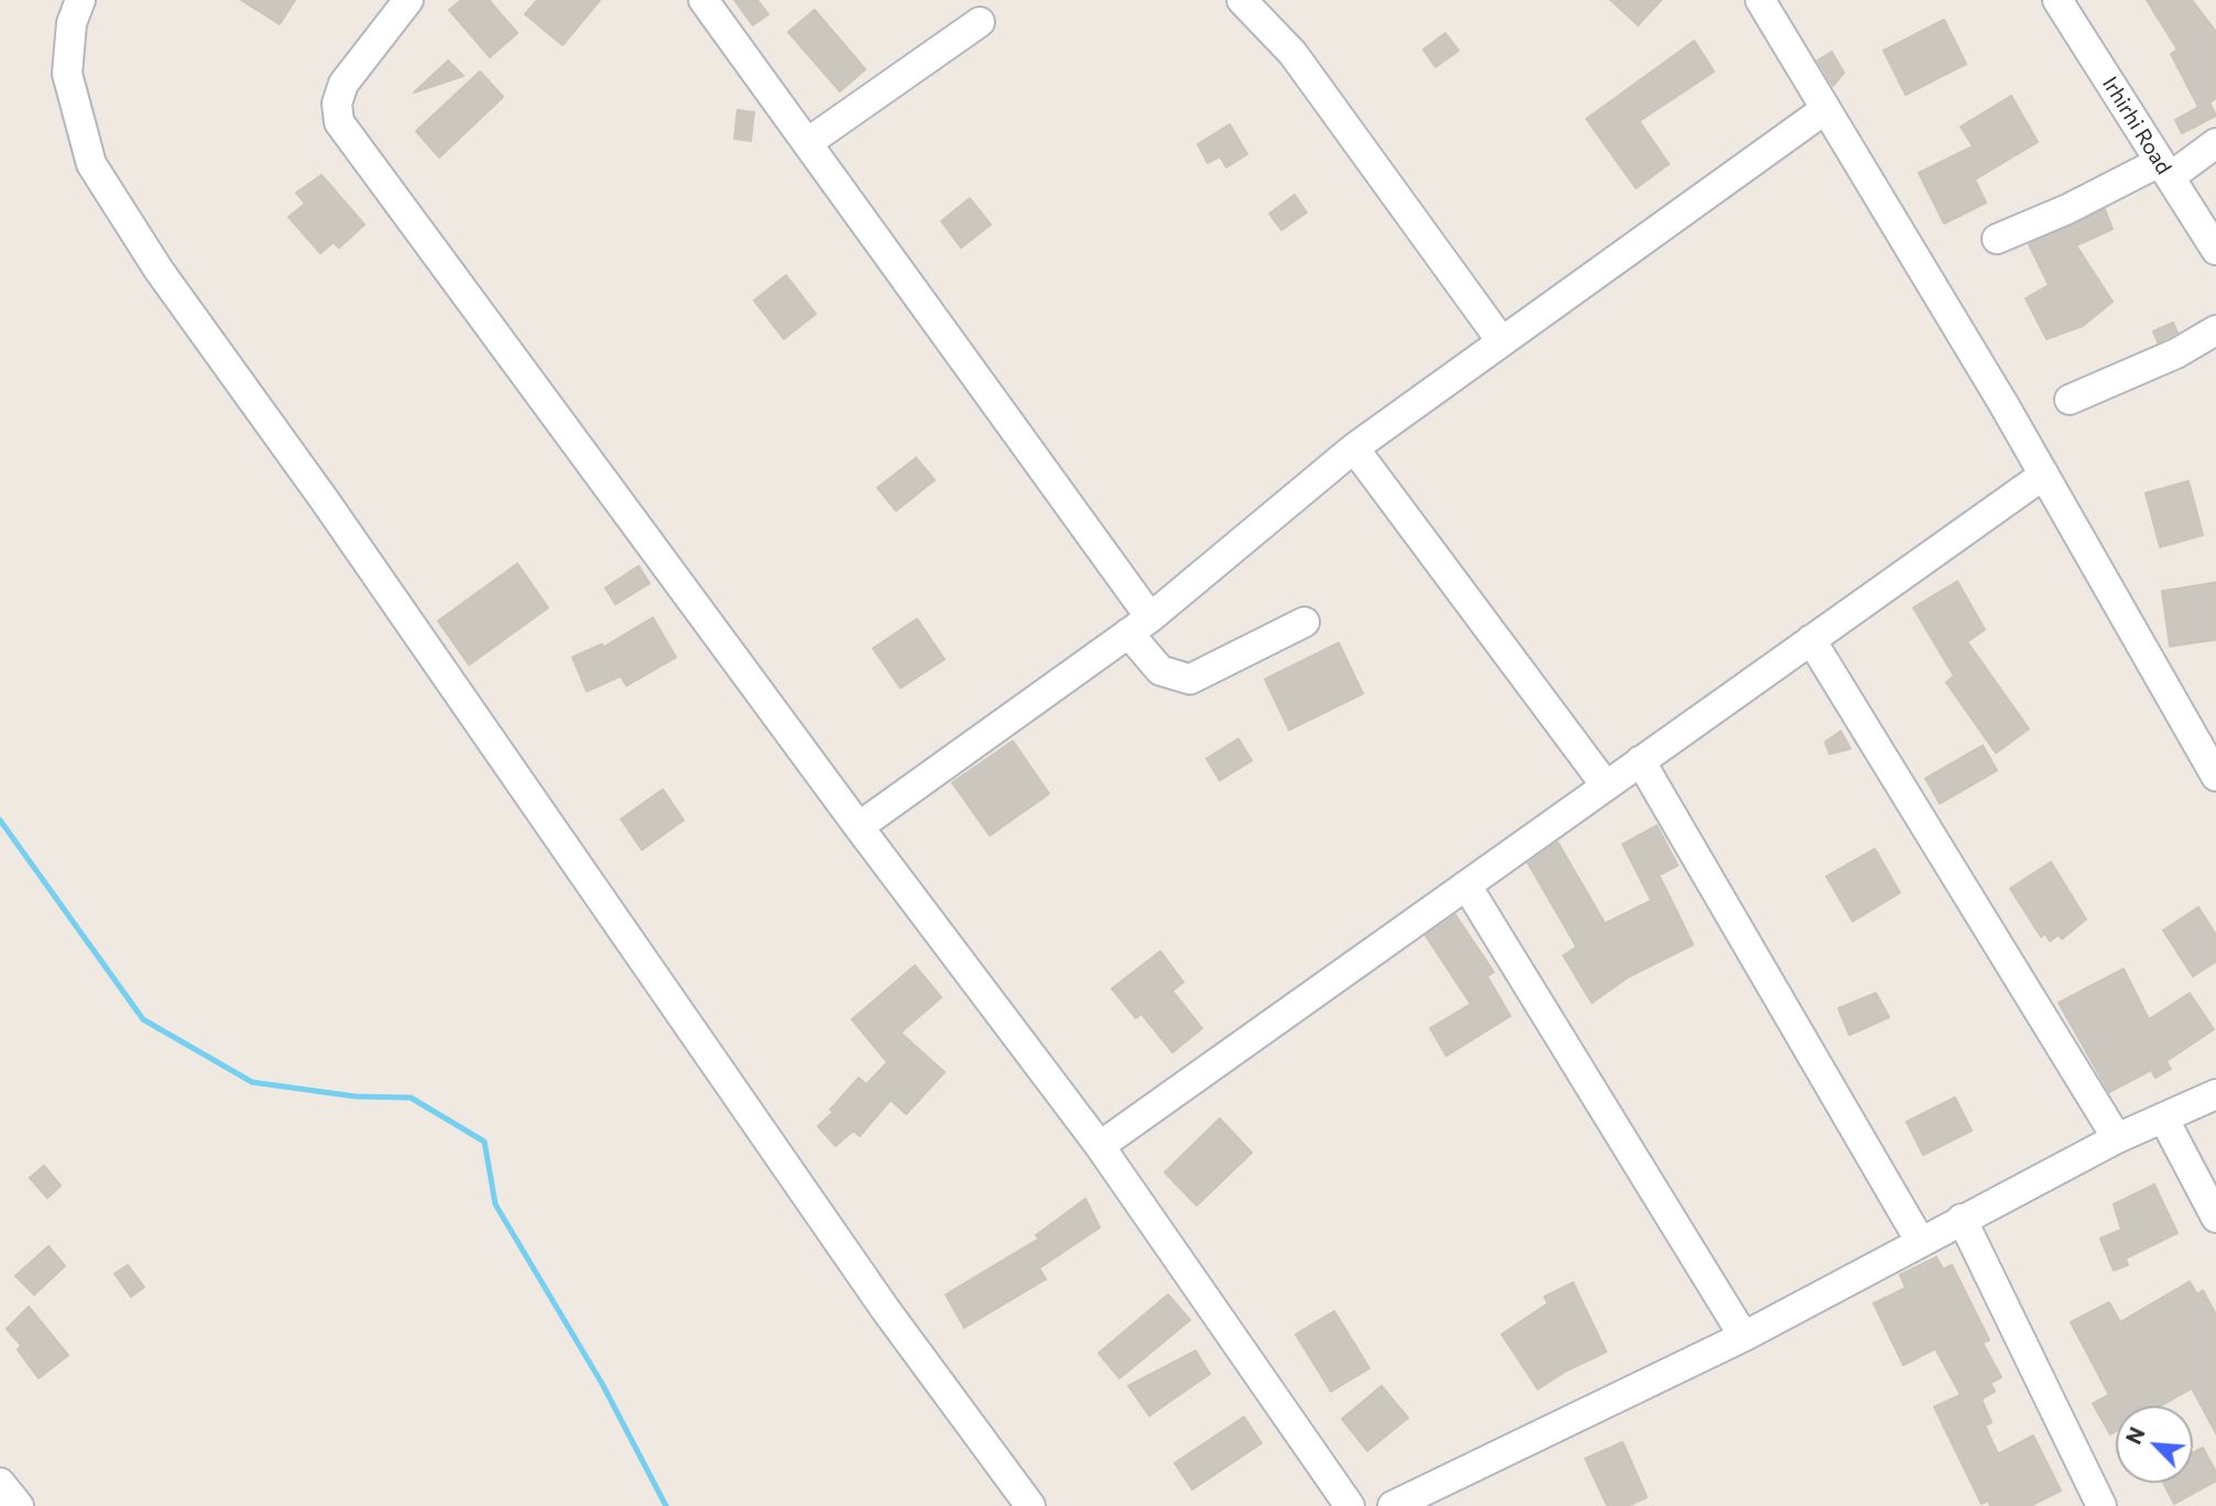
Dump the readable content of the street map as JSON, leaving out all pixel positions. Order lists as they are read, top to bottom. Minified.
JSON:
{"streets":{"street":["Irhirhi Road"]},"north":"top left"}
